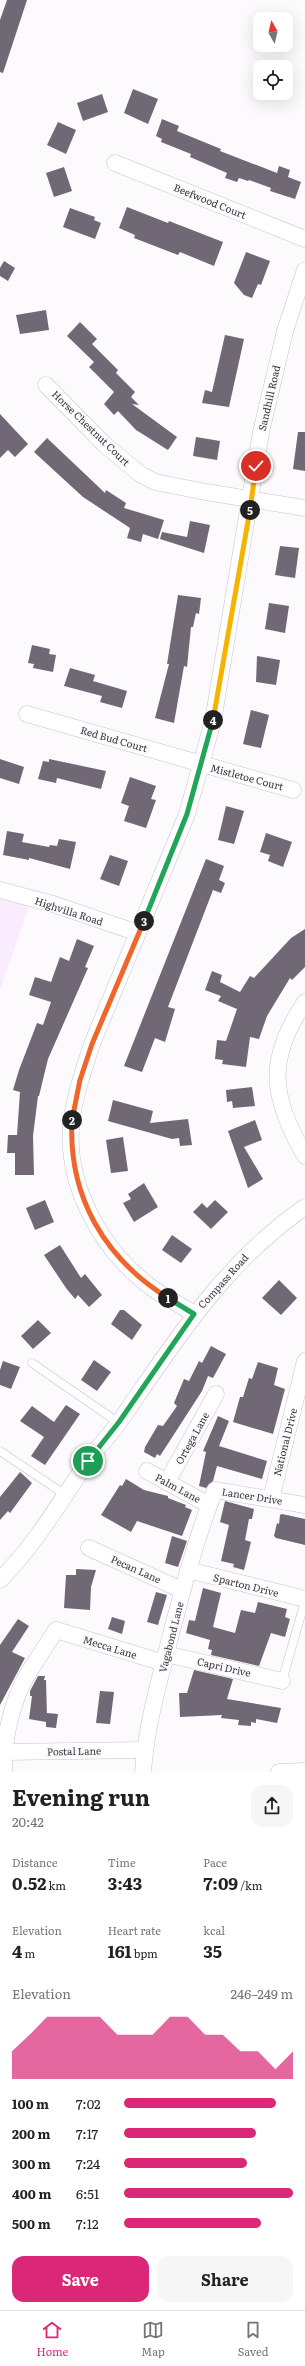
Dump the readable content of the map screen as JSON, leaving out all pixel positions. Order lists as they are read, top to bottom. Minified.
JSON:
{"streets":{"street":["Beefwood Court","Sandhill Road","Horse Chestnut Court","Red Bud Court","Mistletoe Court","Highvilla Road","Compass Road","Ortega Lane","National Drive","Palm Lane","Lancer Drive","Pecan Lane","Sparton Drive","Vagabond Lane","Mecca Lane","Capri Drive","Postal Lane"]},"crossings":[["Sandhill Road","Horse Chestnut Court"],["Sandhill Road","Red Bud Court"],["Sandhill Road","Mistletoe Court"],["Sandhill Road","Highvilla Road"],["Sandhill Road","Compass Road"],["Red Bud Court","Mistletoe Court"],["Ortega Lane","Palm Lane"],["National Drive","Lancer Drive"],["Palm Lane","Lancer Drive"],["Palm Lane","Vagabond Lane"],["Lancer Drive","Vagabond Lane"],["Pecan Lane","Vagabond Lane"],["Sparton Drive","Vagabond Lane"],["Vagabond Lane","Mecca Lane"],["Vagabond Lane","Capri Drive"],["Vagabond Lane","Postal Lane"],["Mecca Lane","Capri Drive"],["Mecca Lane","Postal Lane"]],"north":"top","page":{"pins":["5","4","3","2","1"],"heading":["Evening run","20:42"],"stats":[["Distance","0.52 km"],["Time","3:43"],["Pace","7:09 /km"],["Elevation","4 m"],["Heart rate","161 bpm"],["kcal","35"]],"chart":["Elevation","246–249 m"],"list":[{"name":"100 m","note":"7:02"},{"name":"200 m","note":"7:17"},{"name":"300 m","note":"7:24"},{"name":"400 m","note":"6:51"},{"name":"500 m","note":"7:12"}],"buttons":["Save","Share"],"tabs":["Home","Map","Saved"]}}
